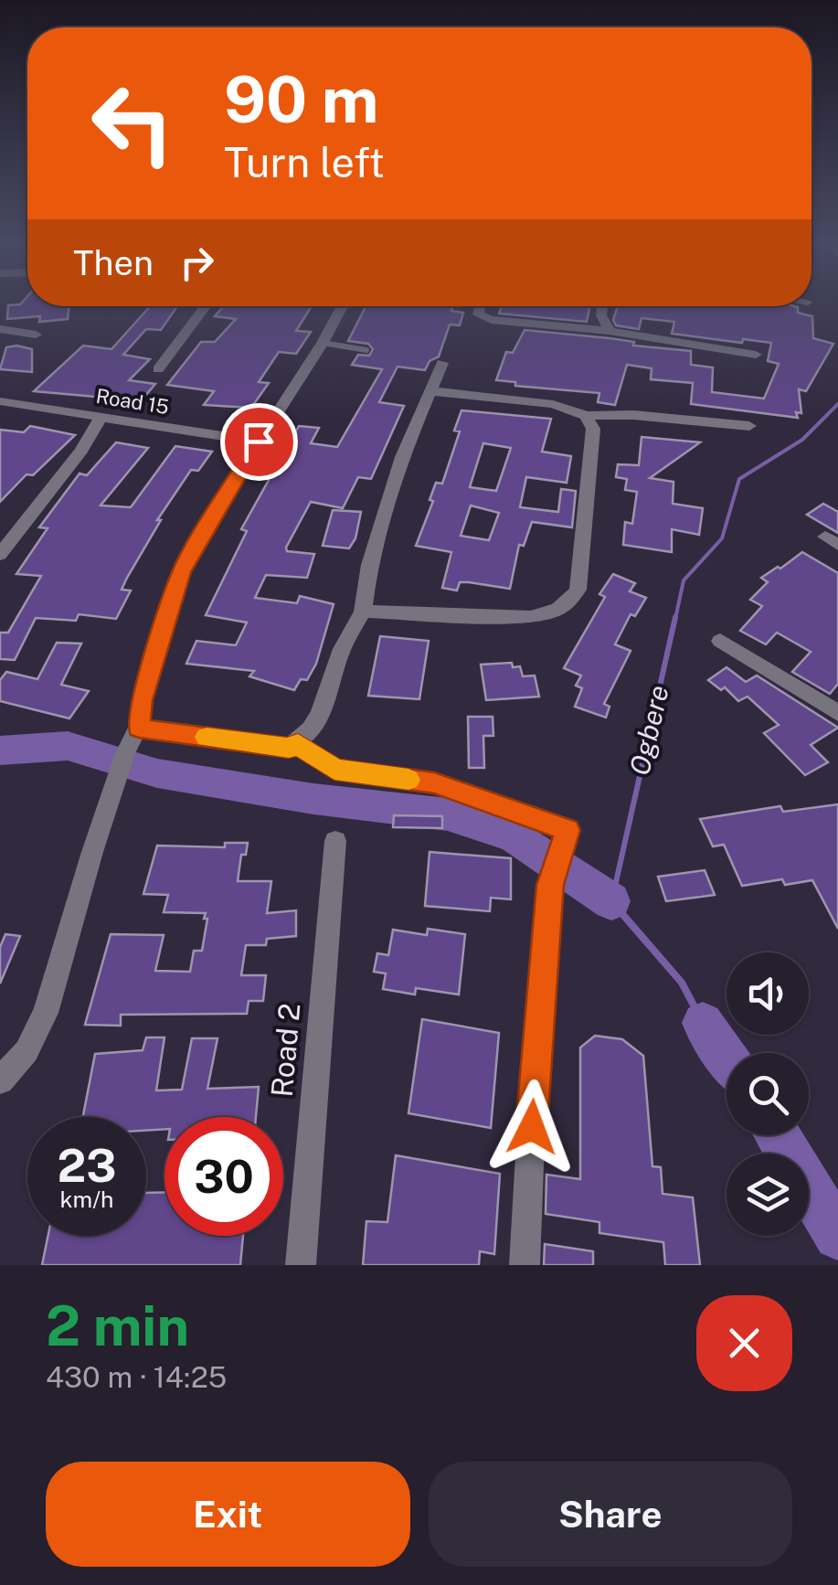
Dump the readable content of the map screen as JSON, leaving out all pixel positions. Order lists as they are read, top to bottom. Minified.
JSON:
{"streets":{"street":["Road 15","Road 2"]},"water":["Ogbere"],"page":{"turn":["90 m","Turn left"],"then":"Then","speed":"23 km/h","limit":"30","heading":["2 min","430 m · 14:25"],"buttons":["Exit","Share"]}}
